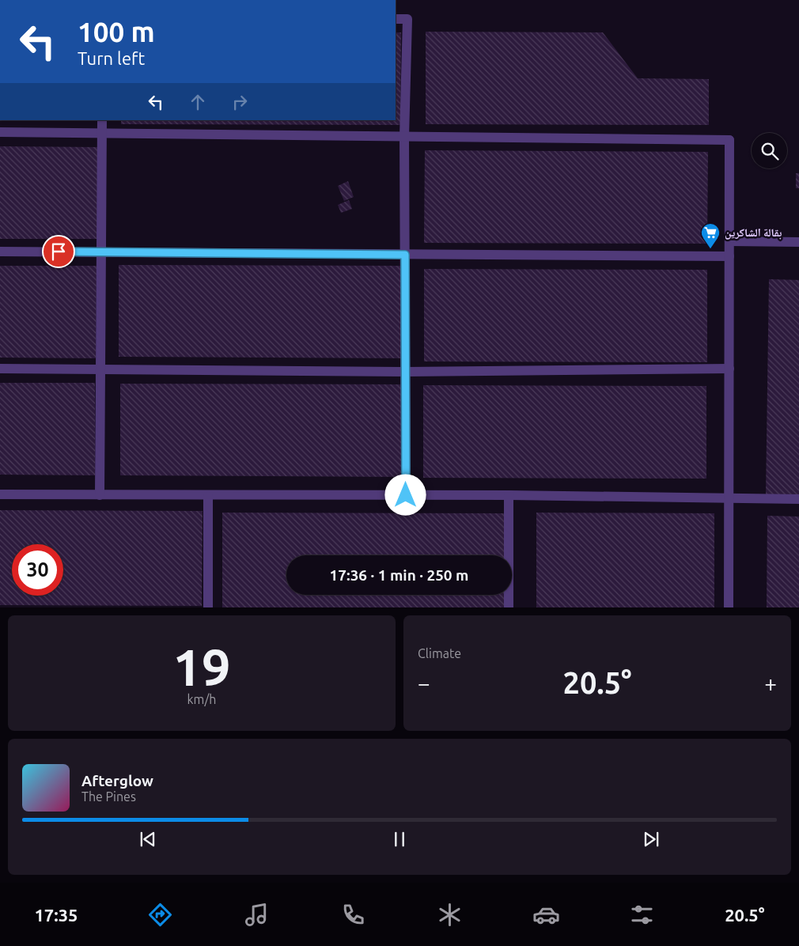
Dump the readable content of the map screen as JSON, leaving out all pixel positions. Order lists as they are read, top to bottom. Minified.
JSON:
{"places":{"supermarket":["بقالة الشاكرين"]},"page":{"turn":["100 m","Turn left"],"limit":"30","trip":"17:36 · 1 min · 250 m","tile":[["19","km/h"],"Climate"],"heat":["−","20.5°","+"],"song":["Afterglow","The Pines"],"tabs":["17:35","20.5°"]}}
